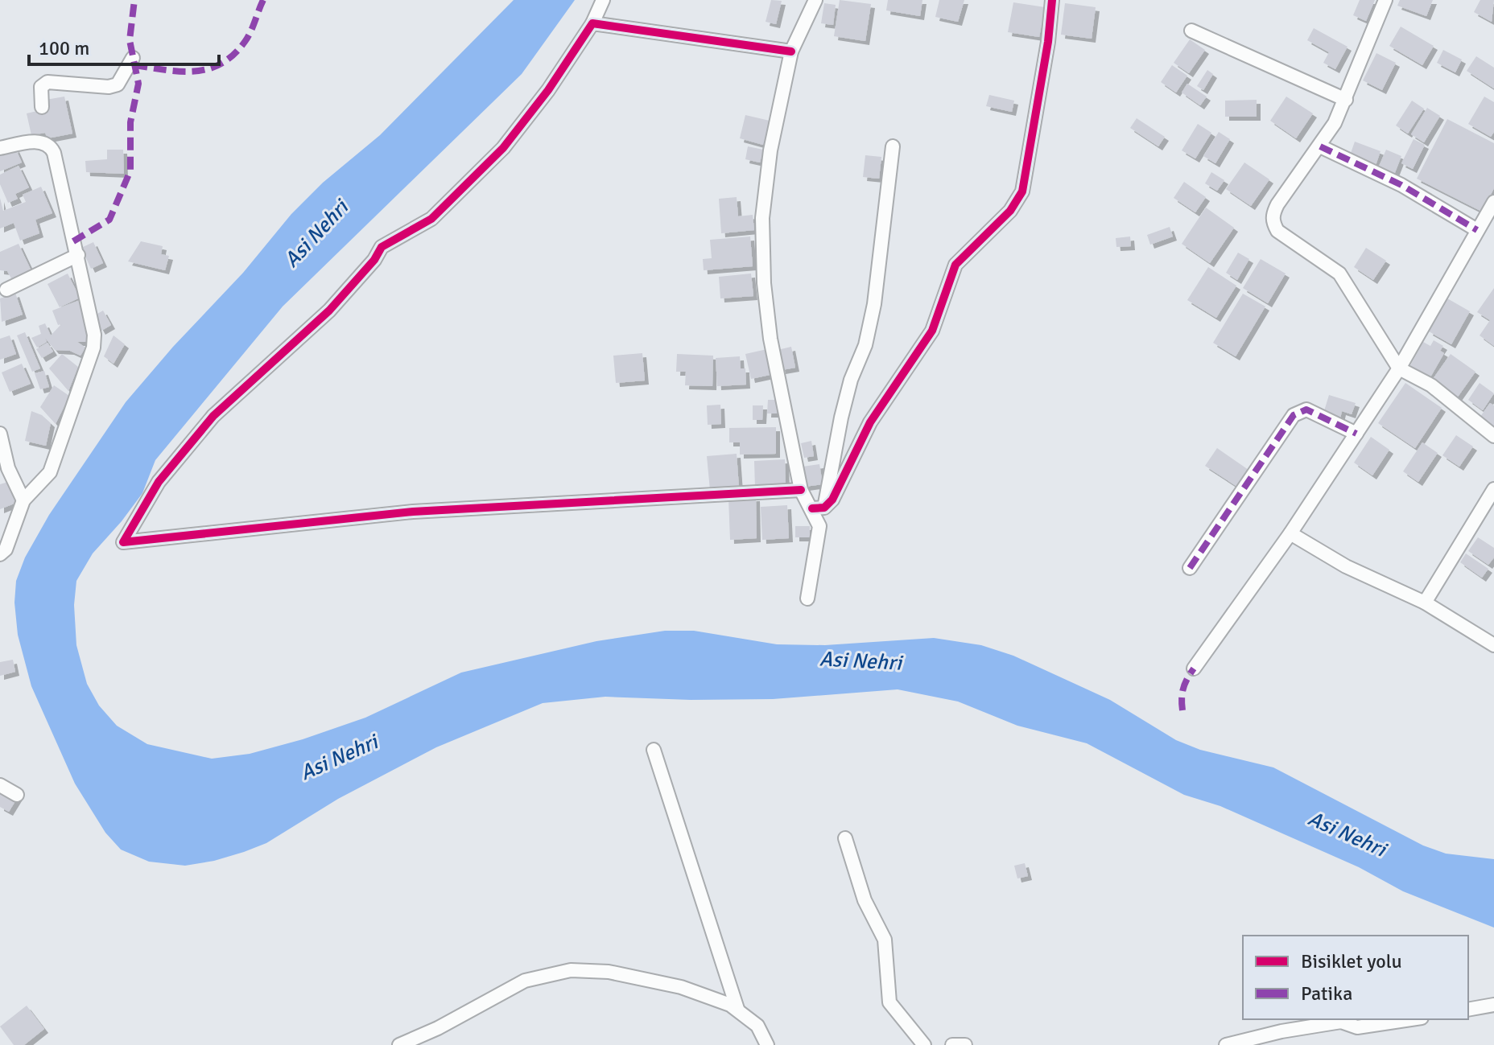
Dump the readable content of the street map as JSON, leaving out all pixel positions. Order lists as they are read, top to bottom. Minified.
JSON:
{"water":["Asi Nehri"],"legend":["Bisiklet yolu","Patika"],"scale_bar":"100 m"}
